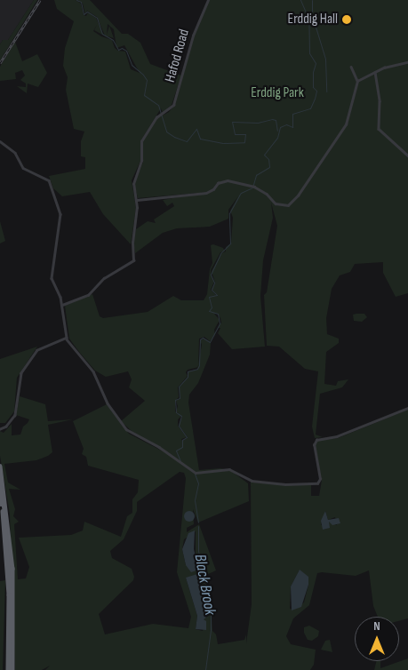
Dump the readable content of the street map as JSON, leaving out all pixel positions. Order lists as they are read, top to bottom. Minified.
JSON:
{"streets":{"street":["Hafod Road"]},"water":["Black Brook"],"parks":["Erddig Park"],"places":["Erddig Hall"],"north":"top"}
